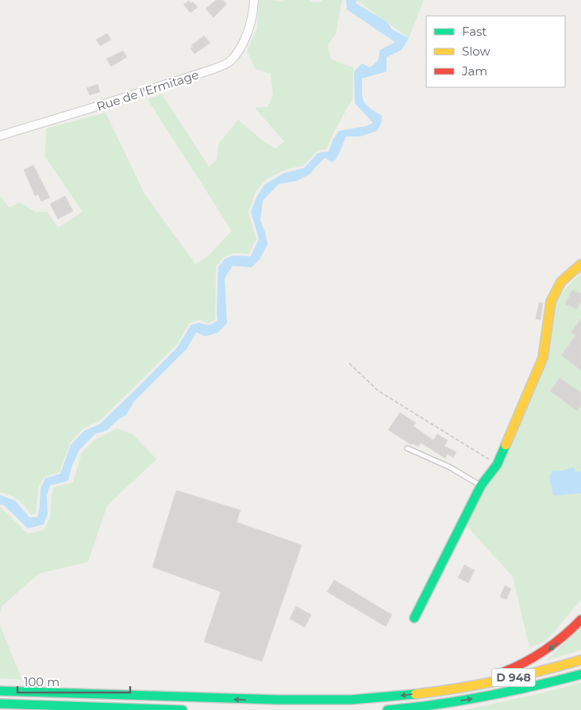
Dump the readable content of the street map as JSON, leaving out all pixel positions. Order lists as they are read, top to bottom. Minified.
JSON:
{"streets":{"main road":["D 948"],"street":["Rue de l'Ermitage"]},"legend":["Fast","Slow","Jam"],"scale_bar":"100 m"}
